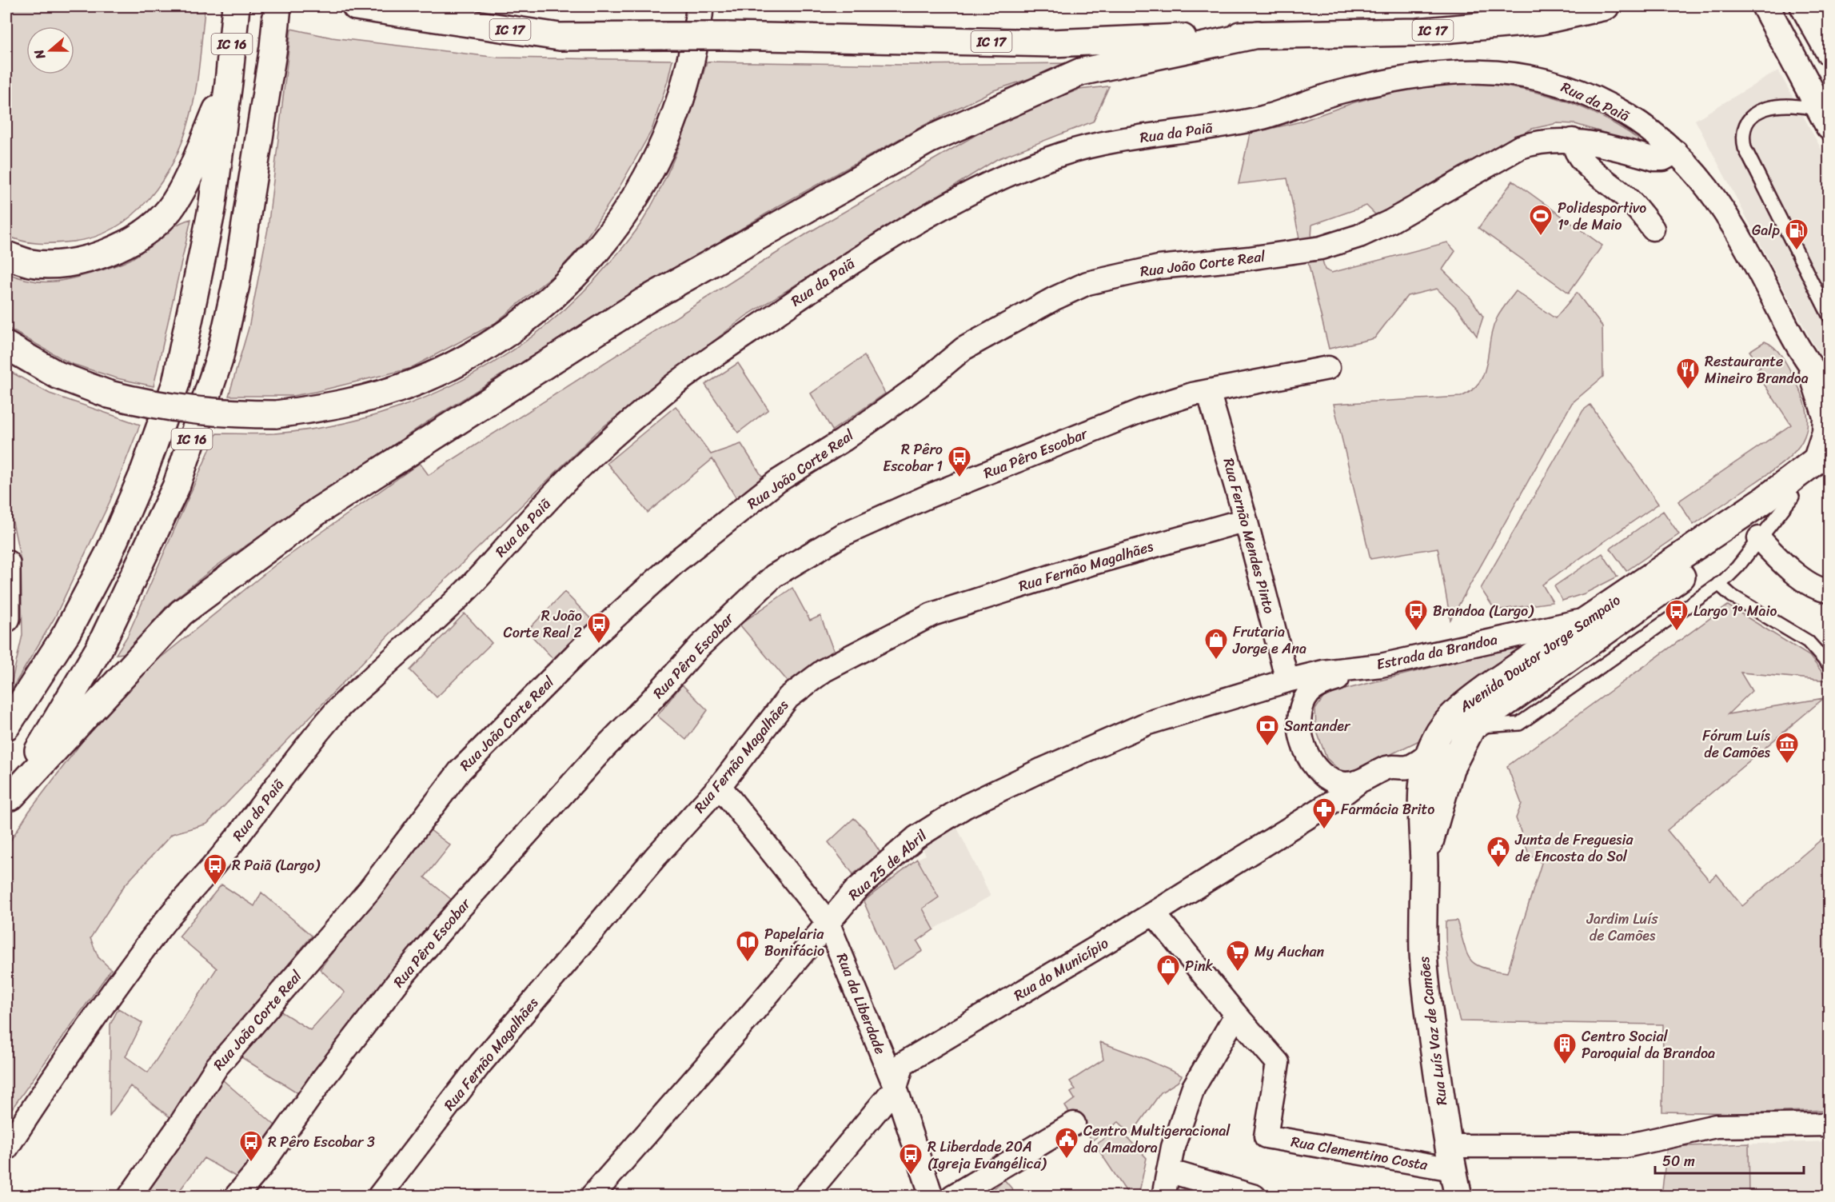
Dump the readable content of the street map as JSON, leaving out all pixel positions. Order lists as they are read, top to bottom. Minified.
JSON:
{"streets":{"main road":["IC 17","IC 16","Avenida Doutor Jorge Sampaio","Rua Luís Vaz de Camões"],"street":["Rua da Paiã","Rua João Corte Real","Rua Pêro Escobar","Rua Fernão Mendes Pinto","Rua Fernão Magalhães","Estrada da Brandoa","Rua 25 de Abril","Rua do Município","Rua da Liberdade","Rua Clementino Costa"]},"crossings":[["Rua da Paiã","Rua João Corte Real"],["Rua Pêro Escobar","Rua Fernão Mendes Pinto"],["Rua Fernão Mendes Pinto","Rua Fernão Magalhães"],["Rua Fernão Mendes Pinto","Estrada da Brandoa"],["Rua Fernão Mendes Pinto","Rua 25 de Abril"],["Rua Fernão Magalhães","Rua da Liberdade"],["Estrada da Brandoa","Avenida Doutor Jorge Sampaio"],["Estrada da Brandoa","Rua 25 de Abril"],["Avenida Doutor Jorge Sampaio","Rua Luís Vaz de Camões"],["Rua 25 de Abril","Rua da Liberdade"],["Rua do Município","Rua da Liberdade"],["Rua Luís Vaz de Camões","Rua Clementino Costa"]],"parks":["Jardim Luís de Camões"],"places":{"sports":["Polidesportivo 1º de Maio"],"fuel station":["Galp"],"restaurant":["Restaurante Mineiro Brandoa"],"bus stop":["R Pêro Escobar 1","Brandoa (Largo)","Largo 1º Maio","R João Corte Real 2","R Paiã (Largo)","R Pêro Escobar 3","R Liberdade 20A (Igreja Evangélica)"],"shop":["Frutaria Jorge e Ana","Pink"],"bank":["Santander"],"museum":["Fórum Luís de Camões"],"pharmacy":["Farmácia Brito"],"public building":["Junta de Freguesia de Encosta do Sol","Centro Multigeracional da Amadora"],"library":["Papelaria Bonifácio"],"supermarket":["My Auchan"],"building":["Centro Social Paroquial da Brandoa"]},"scale_bar":"50 m","north":"left"}
